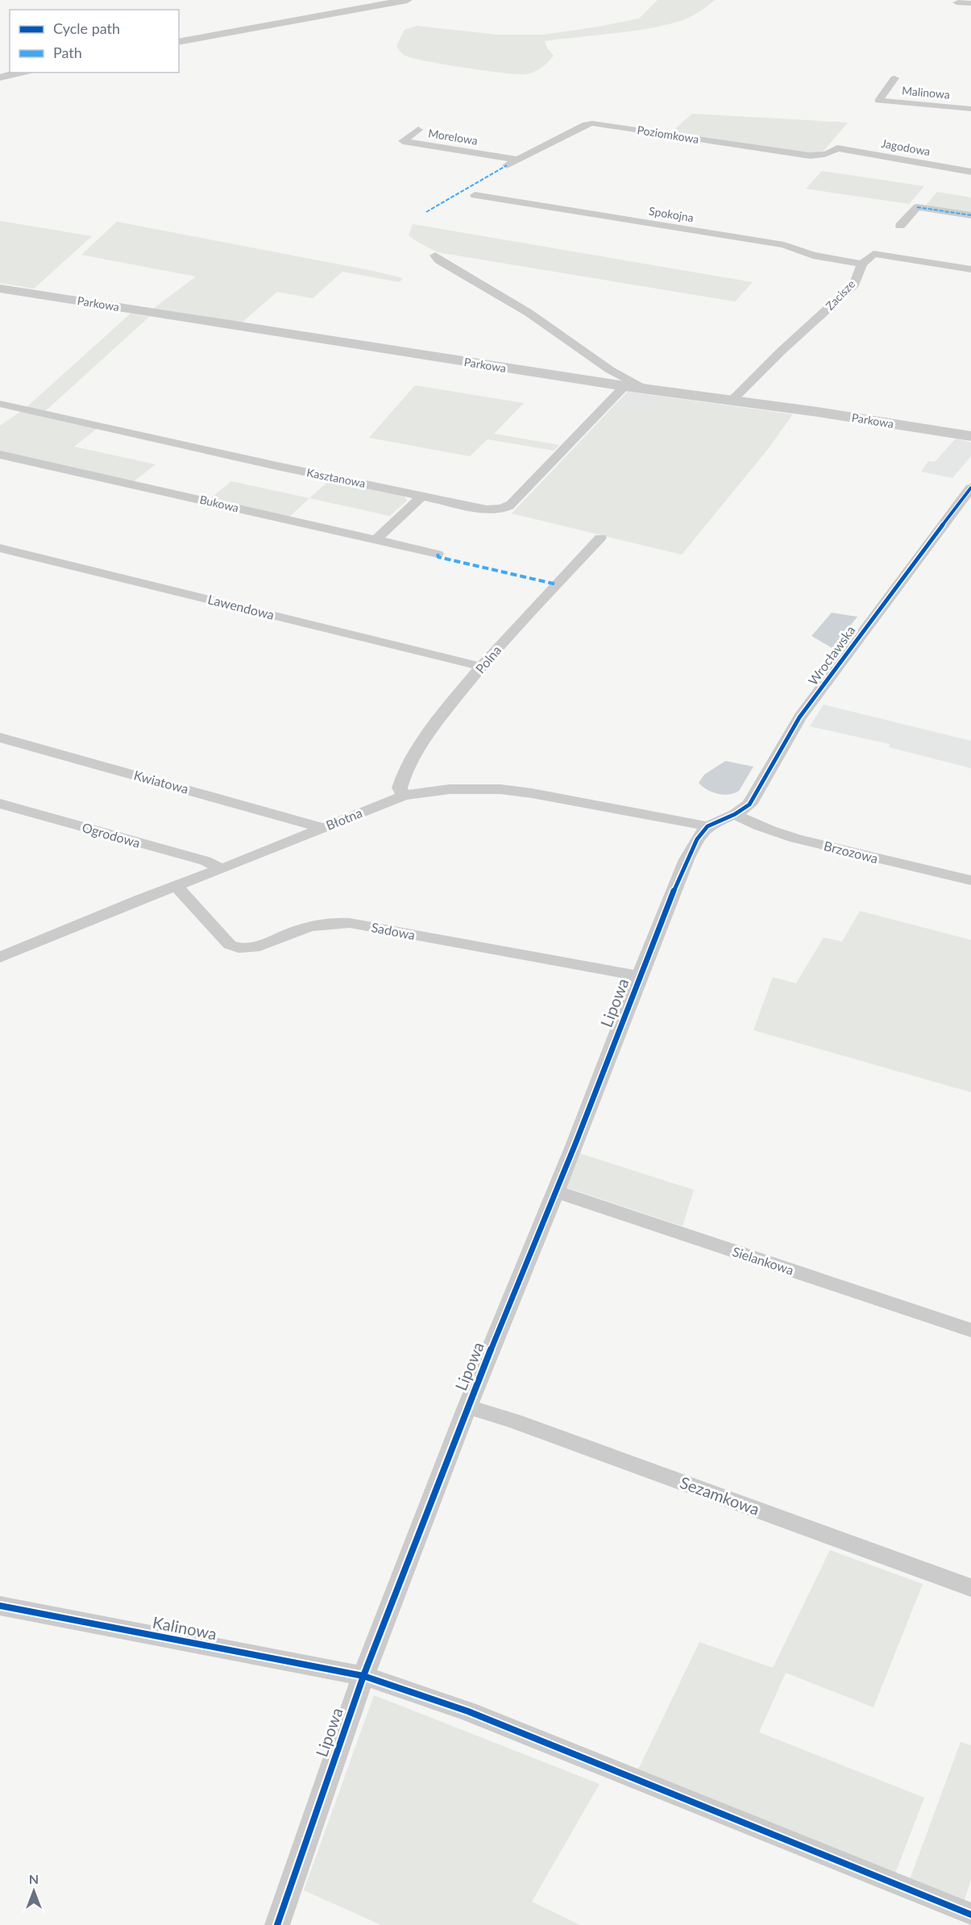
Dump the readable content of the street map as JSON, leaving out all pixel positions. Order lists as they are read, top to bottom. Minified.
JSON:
{"streets":{"street":["Malinowa","Poziomkowa","Morelowa","Jagodowa","Spokojna","Zacisze","Parkowa","Kasztanowa","Bukowa","Lawendowa","Wrocławska","Polna","Kwiatowa","Błotna","Ogrodowa","Brzozowa","Sadowa","Lipowa","Sielankowa","Sezamkowa","Kalinowa"]},"crossings":[["Poziomkowa","Morelowa"],["Poziomkowa","Jagodowa"],["Spokojna","Zacisze"],["Zacisze","Parkowa"],["Parkowa","Kasztanowa"],["Lawendowa","Polna"],["Wrocławska","Błotna"],["Wrocławska","Brzozowa"],["Wrocławska","Lipowa"],["Polna","Błotna"],["Kwiatowa","Błotna"],["Błotna","Ogrodowa"],["Błotna","Sadowa"],["Błotna","Lipowa"],["Sadowa","Lipowa"],["Lipowa","Sielankowa"],["Lipowa","Sezamkowa"],["Lipowa","Kalinowa"]],"legend":["Cycle path","Path"],"north":"top"}
